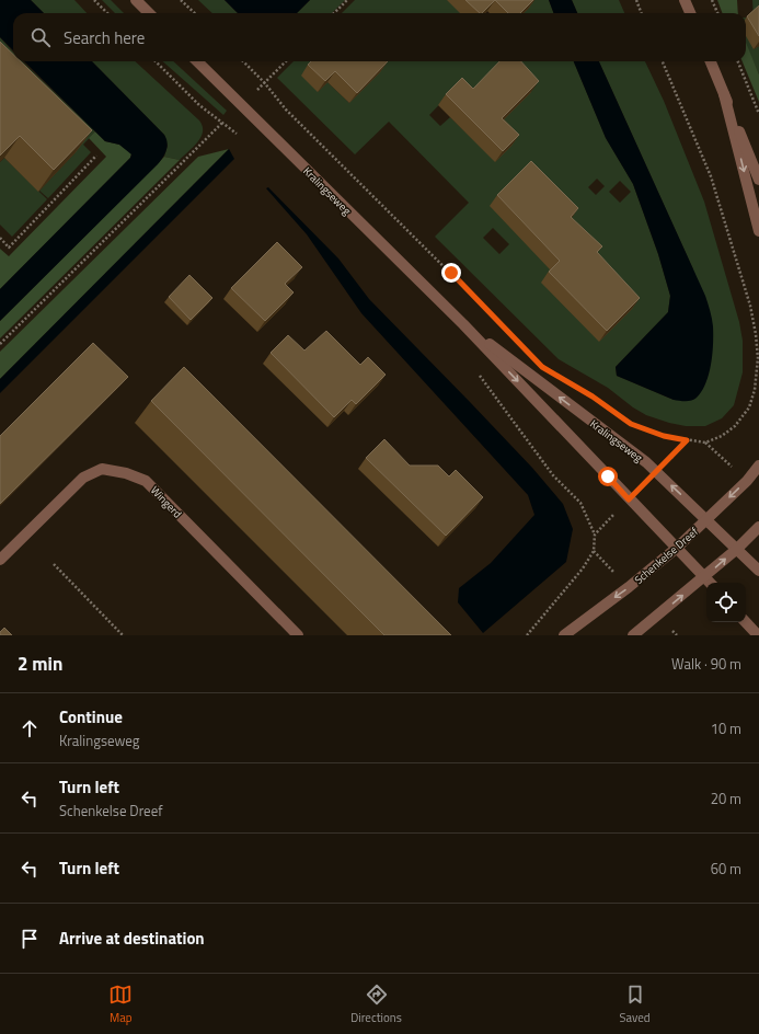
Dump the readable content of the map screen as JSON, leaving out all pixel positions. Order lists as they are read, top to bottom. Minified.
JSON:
{"streets":{"street":["Kralingseweg","Wingerd","Schenkelse Dreef"]},"crossings":[["Kralingseweg","Schenkelse Dreef"]],"page":{"search":"Search here","heading":["2 min","Walk · 90 m"],"list":[["Continue","Kralingseweg","10 m"],["Turn left","Schenkelse Dreef","20 m"],["Turn left","60 m"],"Arrive at destination"],"nav":["Map","Directions","Saved"]}}
